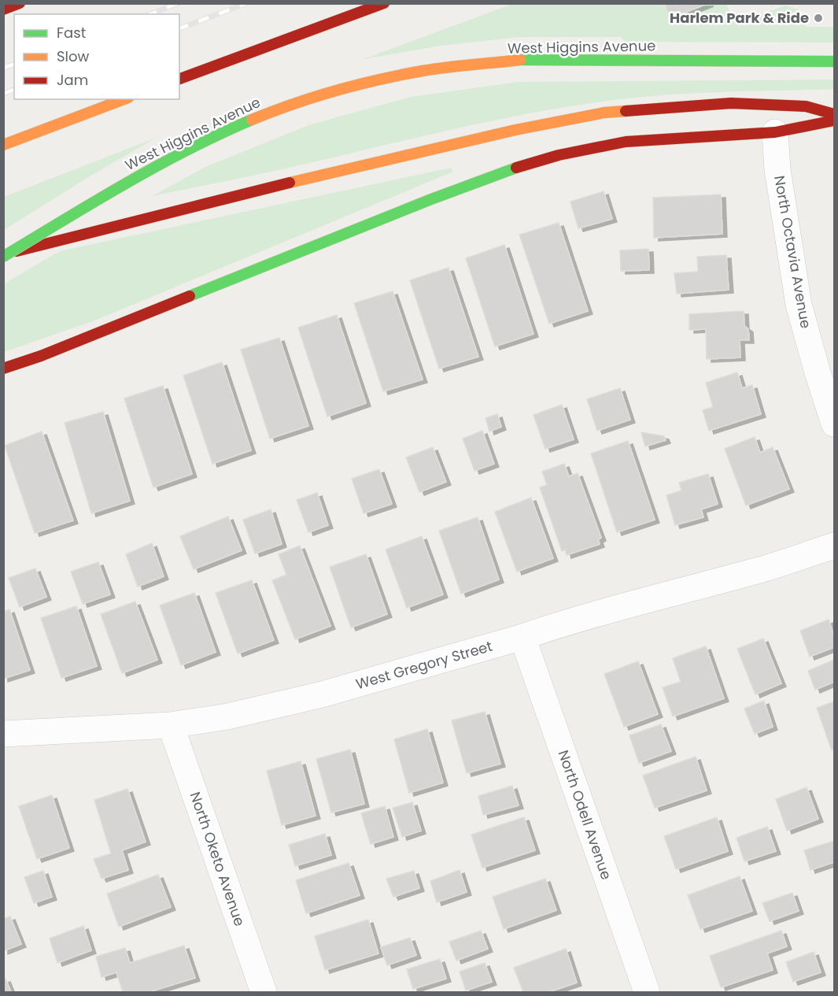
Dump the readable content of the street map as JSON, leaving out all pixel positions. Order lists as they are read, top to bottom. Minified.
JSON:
{"streets":{"main road":["West Higgins Avenue"],"street":["North Octavia Avenue","West Gregory Street","North Odell Avenue","North Oketo Avenue"]},"crossings":[["West Gregory Street","North Odell Avenue"],["West Gregory Street","North Oketo Avenue"]],"places":["Harlem Park & Ride"],"legend":["Fast","Slow","Jam"]}
